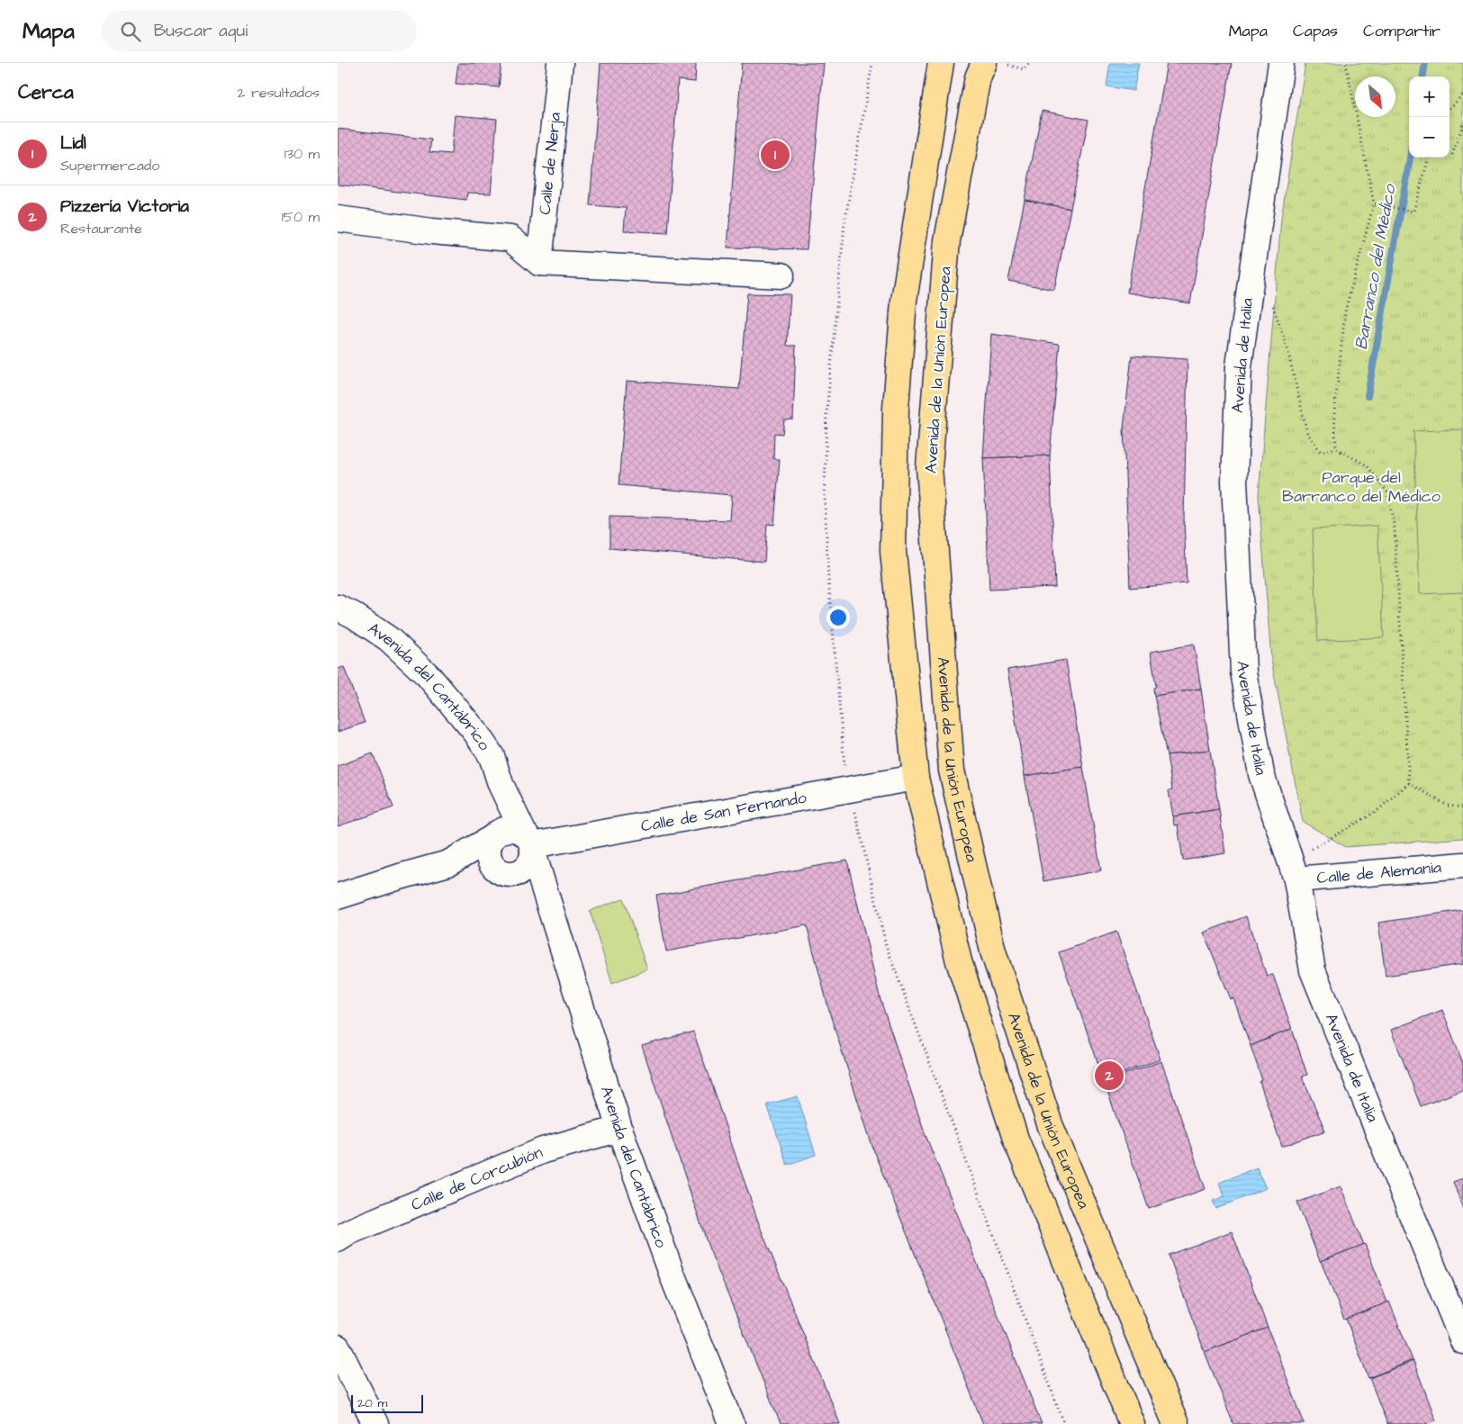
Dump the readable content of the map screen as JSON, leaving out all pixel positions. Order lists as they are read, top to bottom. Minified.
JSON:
{"streets":{"main road":["Avenida de la Unión Europea"],"street":["Calle de Nerja","Avenida de Italia","Avenida del Cantábrico","Calle de San Fernando","Calle de Alemania","Calle de Corcubión"]},"crossings":[["Avenida de Italia","Calle de Alemania"],["Avenida del Cantábrico","Calle de San Fernando"],["Avenida del Cantábrico","Calle de Corcubión"]],"water":["Barranco del Médico"],"parks":["Parque del Barranco del Médico"],"scale_bar":"20 m","north":"bottom right","page":{"header":"Mapa","search":"Buscar aquí","nav":["Mapa","Capas","Compartir"],"heading":["Cerca","2 resultados"],"map_buttons":["+","−"],"list":[{"mark":"1","name":"Lidl","note":"Supermercado","value":"130 m"},{"mark":"2","name":"Pizzería Victoria","note":"Restaurante","value":"150 m"}],"pins":["1","2"],"scale":"20 m"}}
